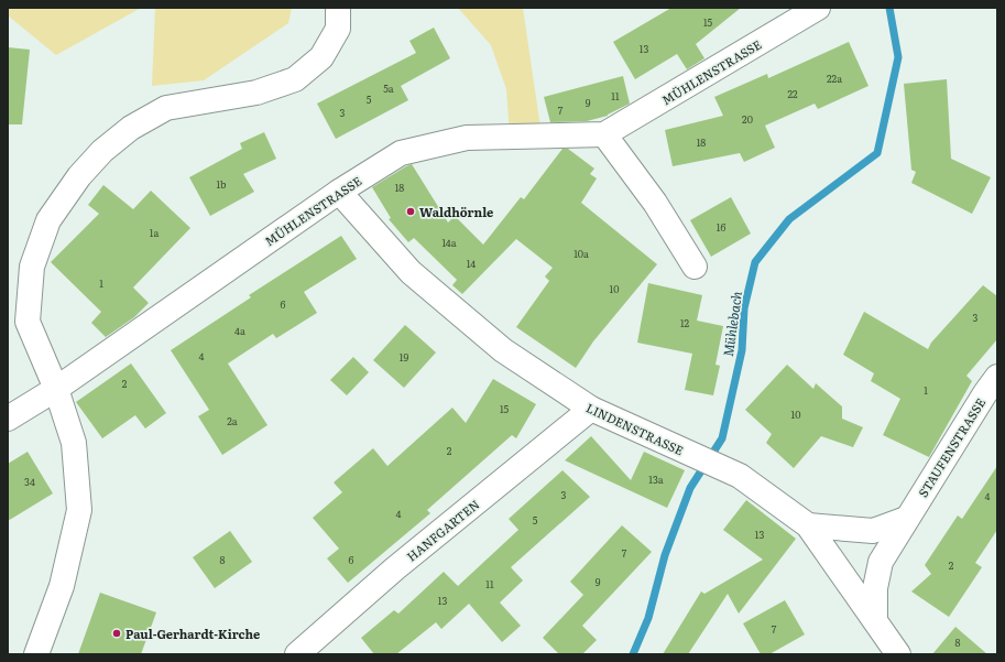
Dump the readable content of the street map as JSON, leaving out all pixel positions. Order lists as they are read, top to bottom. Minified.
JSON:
{"streets":{"street":["MÜHLENSTRASSE","LINDENSTRASSE","STAUFENSTRASSE","HANFGARTEN"]},"crossings":[["MÜHLENSTRASSE","LINDENSTRASSE"],["LINDENSTRASSE","STAUFENSTRASSE"],["LINDENSTRASSE","HANFGARTEN"]],"water":["Mühlebach"],"places":["Waldhörnle","Paul-Gerhardt-Kirche"],"house_numbers":["15","13","22a","5a","22","11","5","9","7","3","20","18","1b","18","16","1a","14a","10a","14","1","10","6","3","12","4a","4","19","2","1","15","10","2a","2","13a","34","3","4","4","5","13","7","8","6","2","9","11","13","7","8"]}
